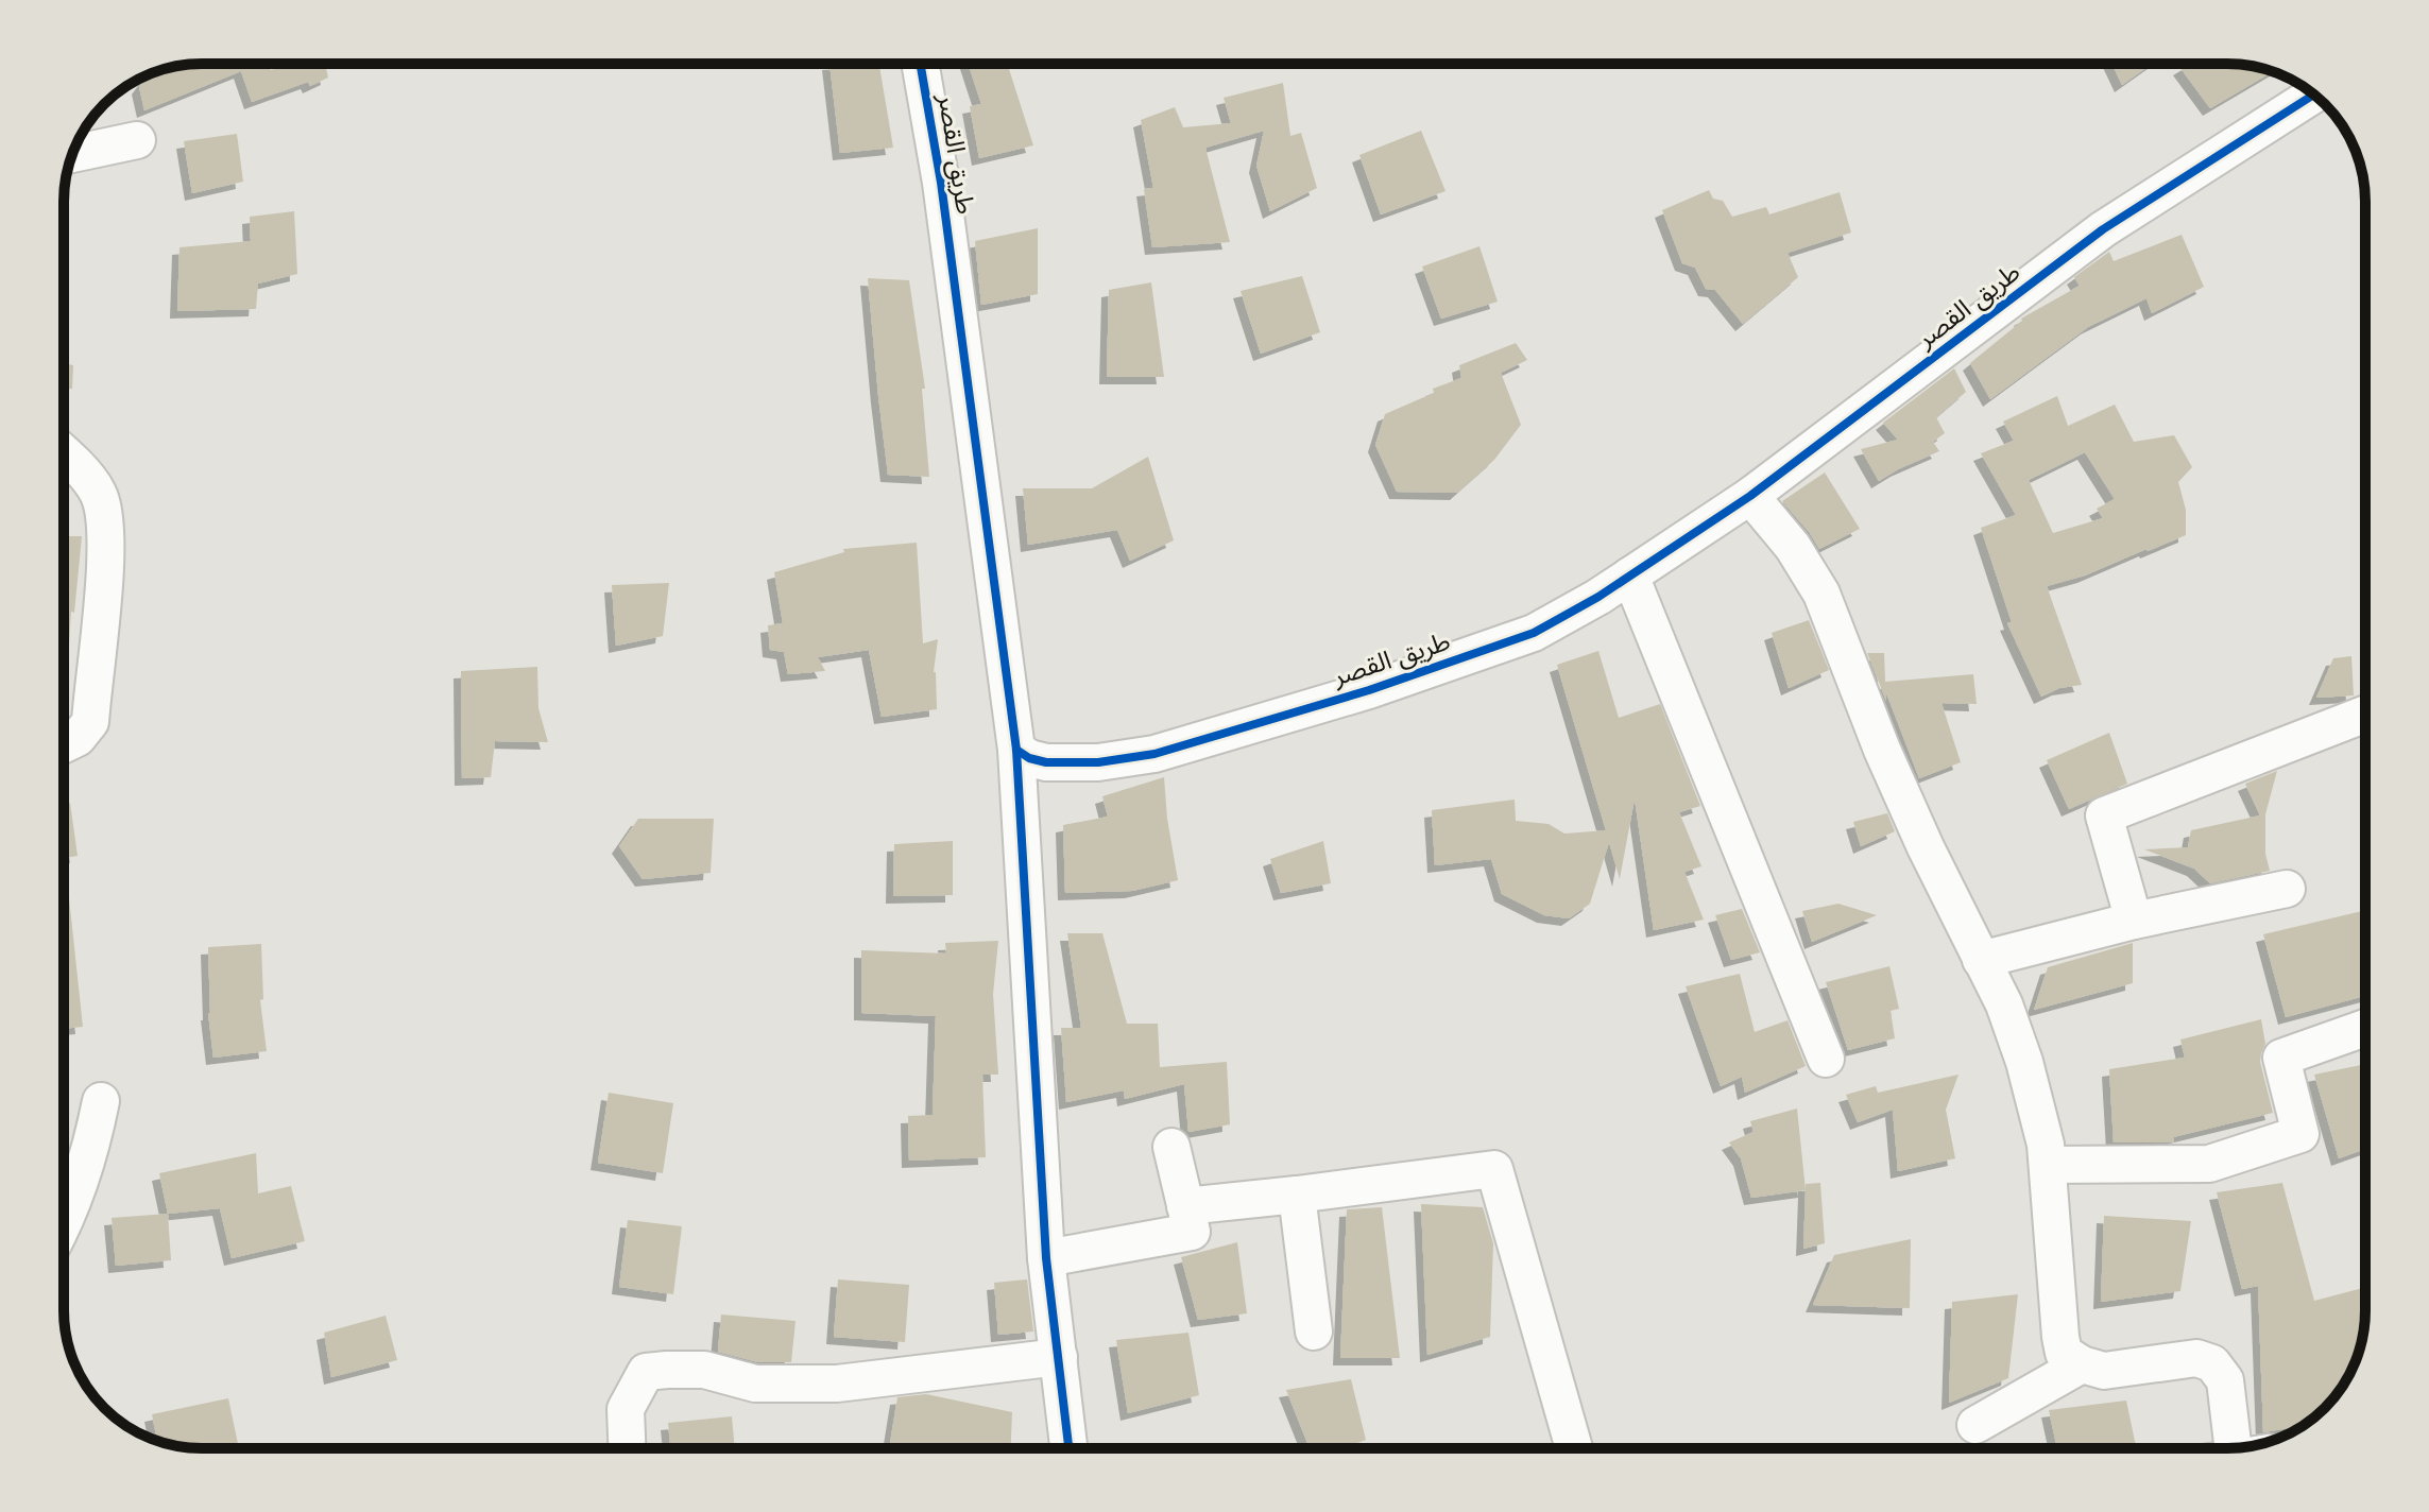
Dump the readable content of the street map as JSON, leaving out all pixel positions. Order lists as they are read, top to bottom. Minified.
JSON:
{"streets":{"street":["طريق القصر"]}}
